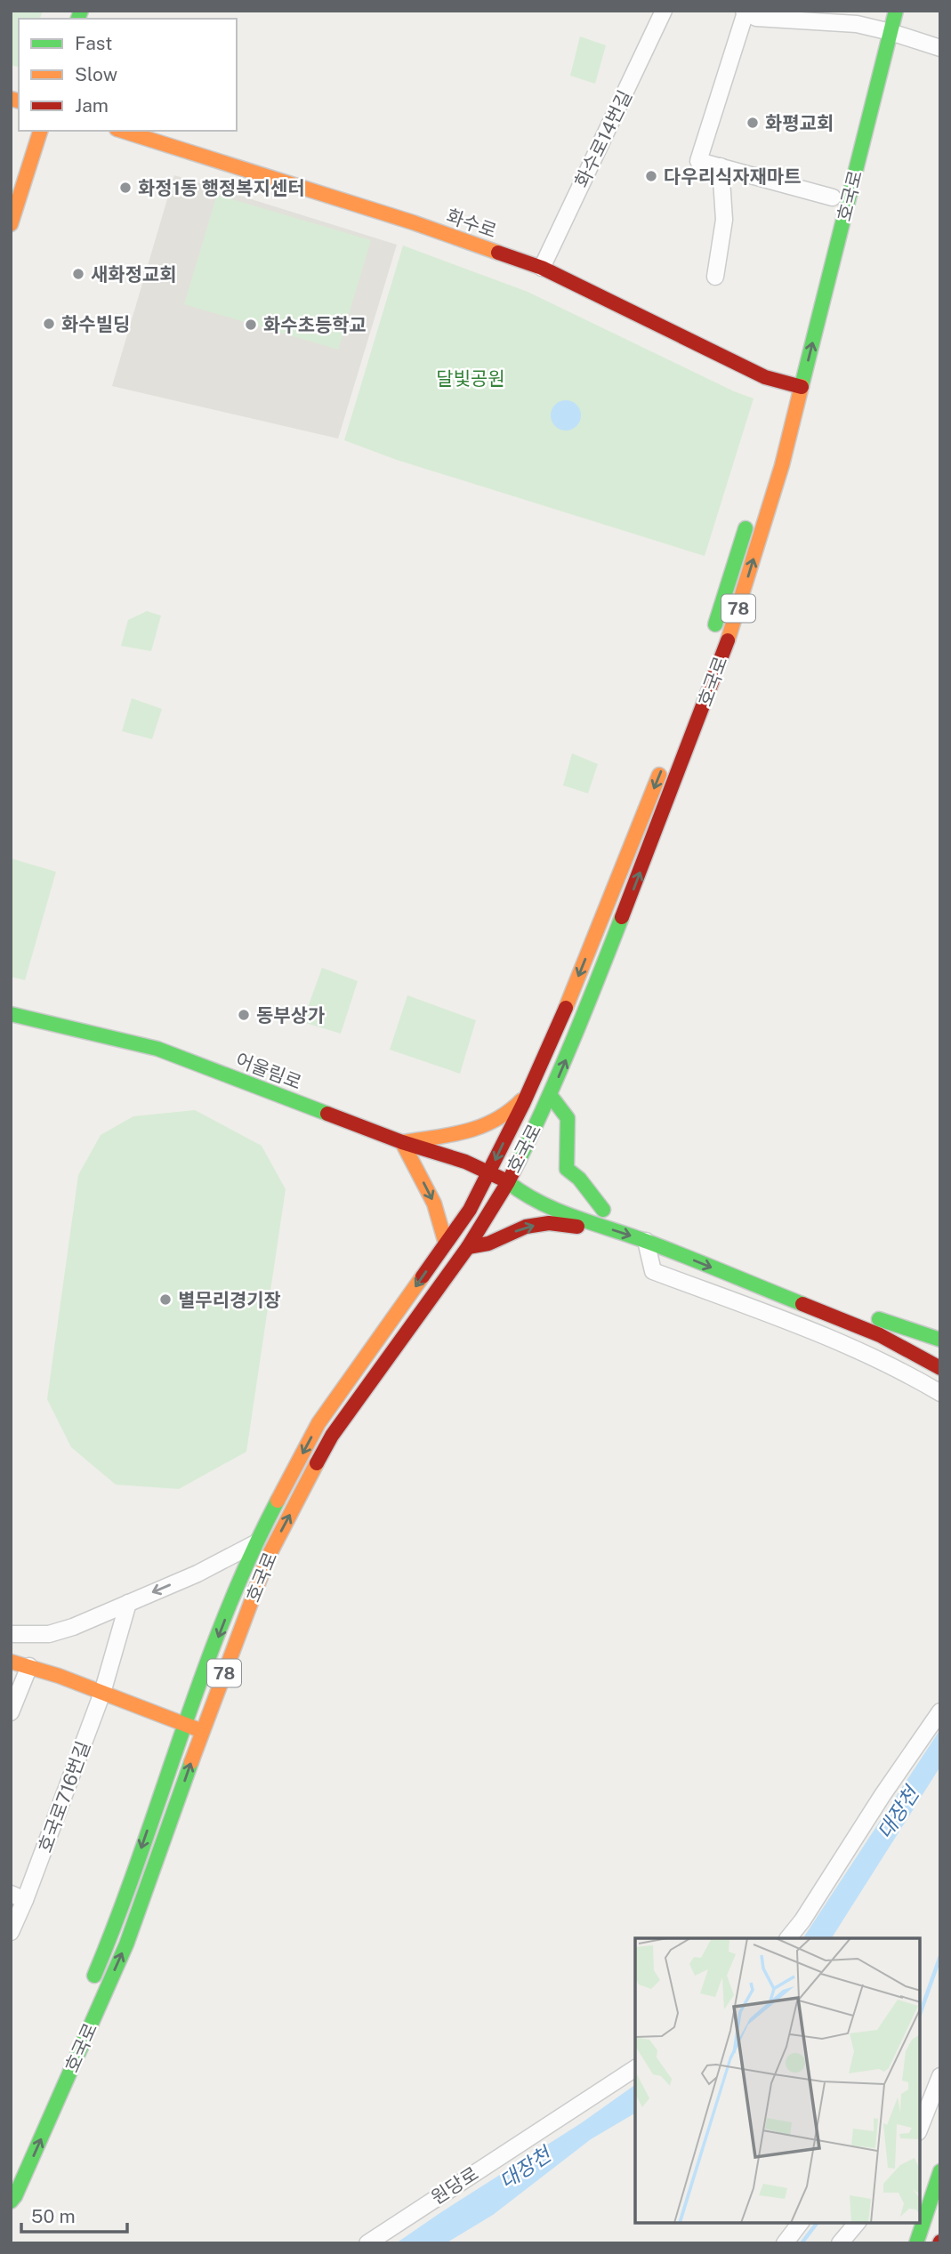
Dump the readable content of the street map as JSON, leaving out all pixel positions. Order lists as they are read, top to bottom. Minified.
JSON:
{"streets":{"main road":["호국로","화수로","78","어울림로"],"street":["화수로14번길","호국로716번길","원당로"]},"crossings":[["화수로14번길","화수로"],["호국로","화수로"],["호국로","어울림로"]],"water":["대장천"],"parks":["달빛공원"],"places":["화평교회","다우리식자재마트","화정1동 행정복지센터","새화정교회","화수빌딩","화수초등학교","동부상가","별무리경기장"],"legend":["Fast","Slow","Jam"],"scale_bar":"50 m"}
